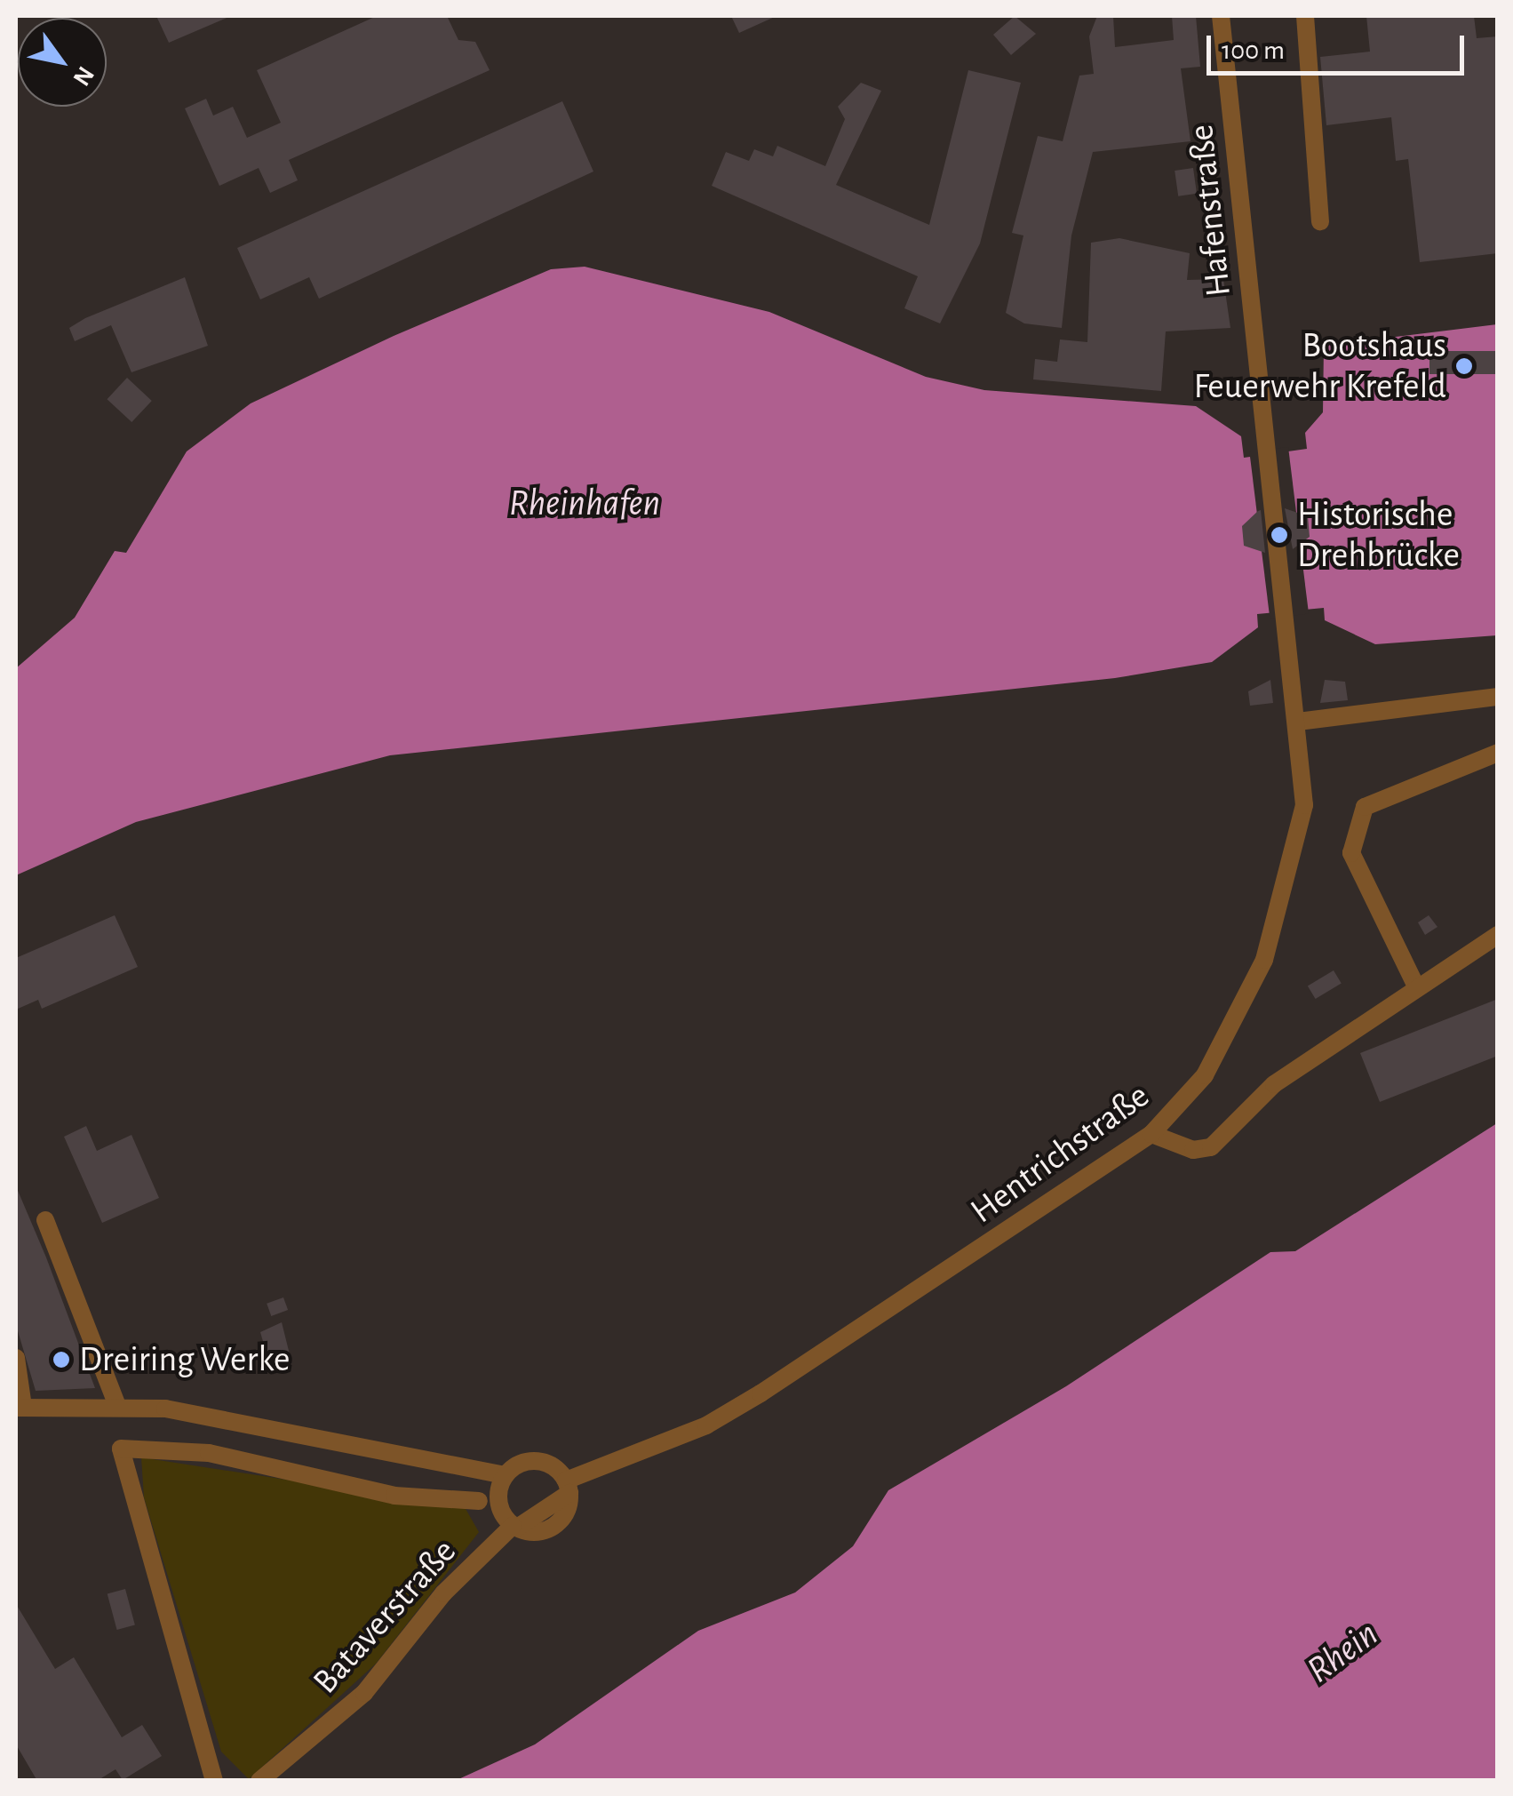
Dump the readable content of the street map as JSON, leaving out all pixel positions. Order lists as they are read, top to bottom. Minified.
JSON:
{"streets":{"street":["Hafenstraße","Hentrichstraße","Bataverstraße"]},"crossings":[["Hafenstraße","Hentrichstraße"],["Hentrichstraße","Bataverstraße"]],"water":["Rheinhafen","Rhein"],"places":["Bootshaus Feuerwehr Krefeld","Historische Drehbrücke","Dreiring Werke"],"scale_bar":"100 m","north":"bottom right"}
